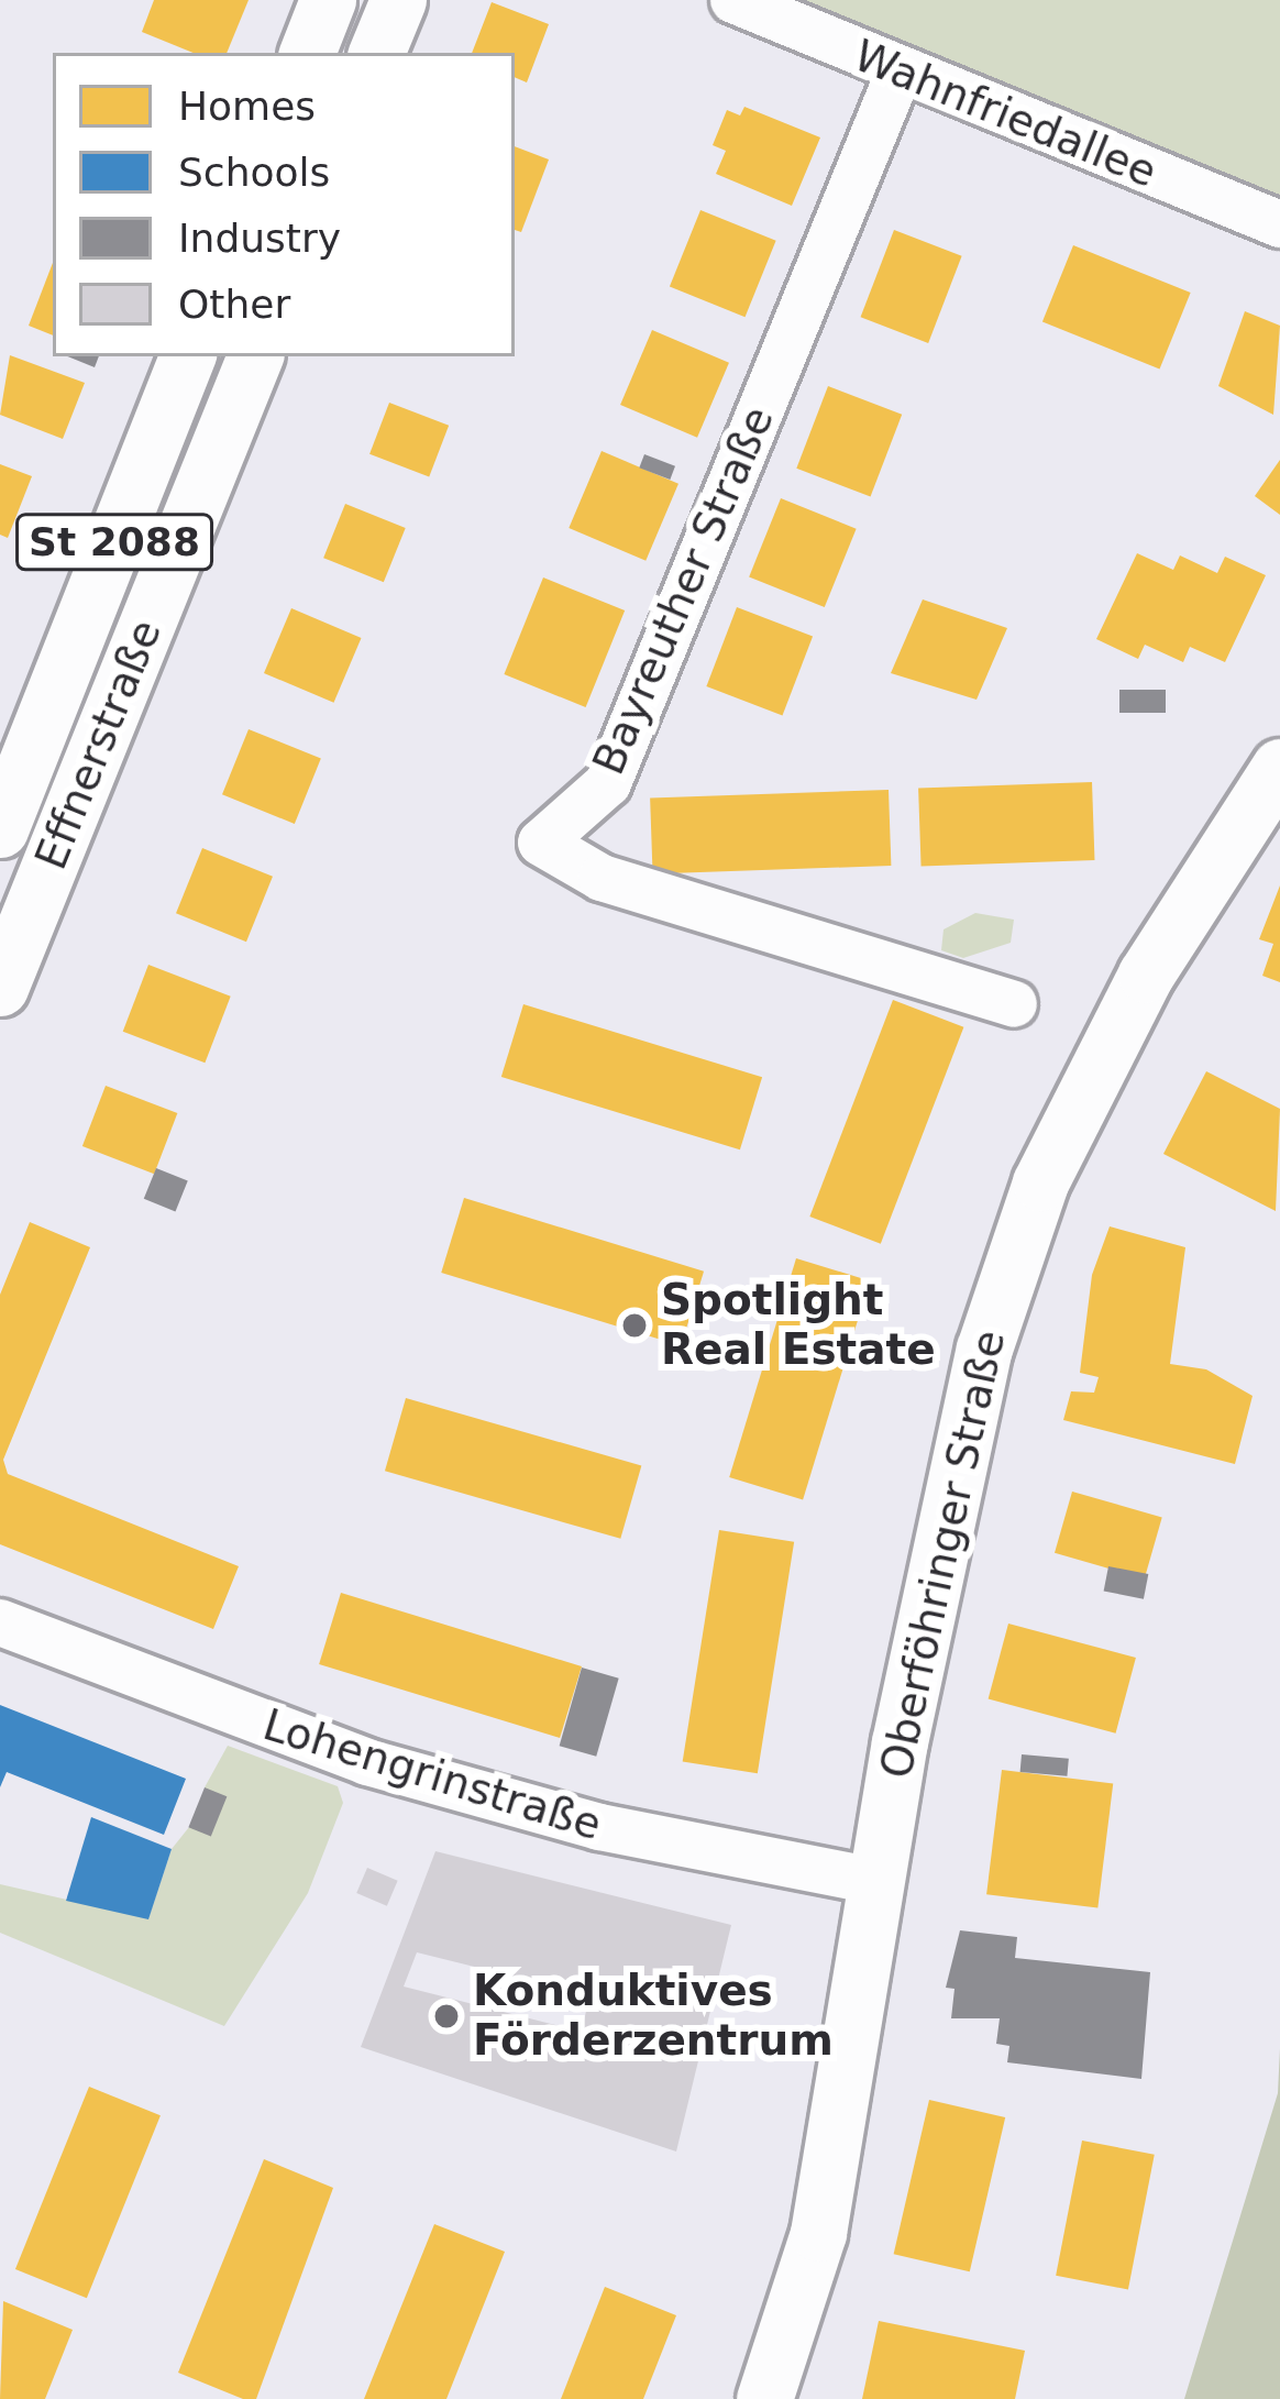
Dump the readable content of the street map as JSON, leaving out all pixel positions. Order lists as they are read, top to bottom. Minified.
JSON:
{"streets":{"main road":["St 2088","Effnerstraße","Oberföhringer Straße"],"street":["Wahnfriedallee","Bayreuther Straße","Lohengrinstraße"]},"crossings":[["Wahnfriedallee","Bayreuther Straße"],["Oberföhringer Straße","Lohengrinstraße"]],"places":["Spotlight Real Estate","Konduktives Förderzentrum"],"legend":["Homes","Schools","Industry","Other"]}
